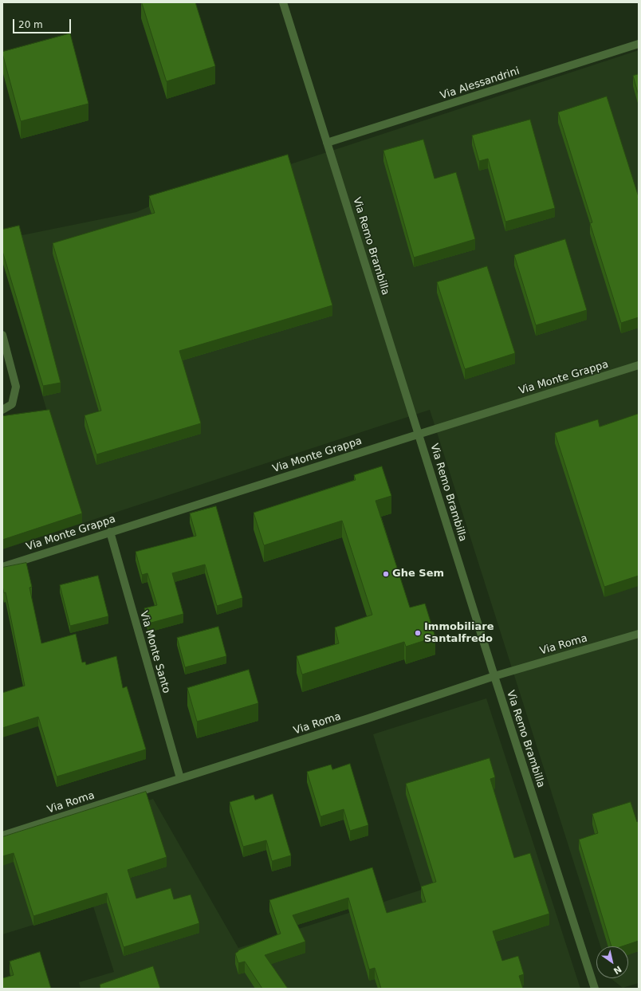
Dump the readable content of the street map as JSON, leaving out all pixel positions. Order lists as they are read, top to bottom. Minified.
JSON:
{"streets":{"street":["Via Alessandrini","Via Remo Brambilla","Via Monte Grappa","Via Roma","Via Monte Santo"]},"crossings":[["Via Alessandrini","Via Remo Brambilla"],["Via Remo Brambilla","Via Monte Grappa"],["Via Remo Brambilla","Via Roma"],["Via Monte Grappa","Via Monte Santo"],["Via Roma","Via Monte Santo"]],"places":["Ghe Sem","Immobiliare Santalfredo"],"scale_bar":"20 m","north":"bottom right"}
